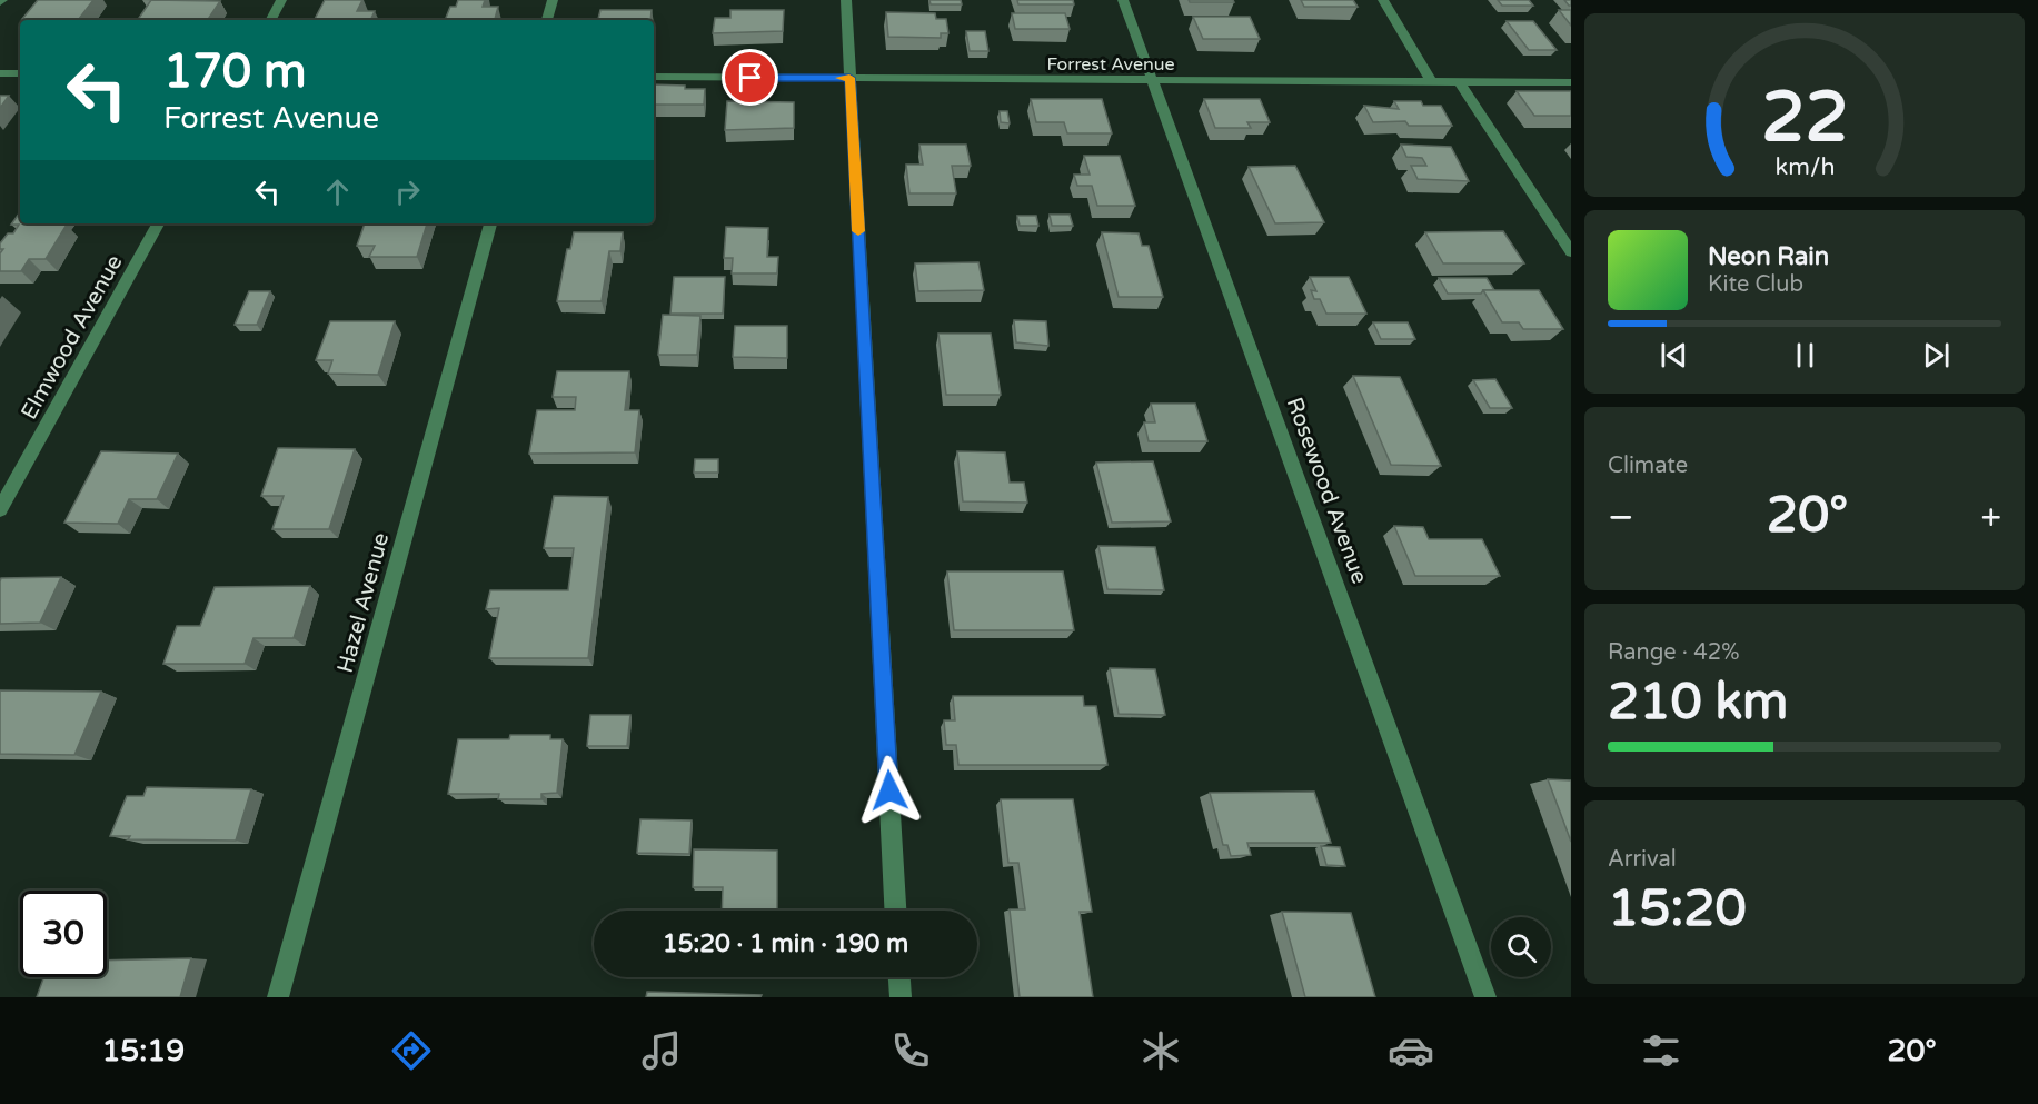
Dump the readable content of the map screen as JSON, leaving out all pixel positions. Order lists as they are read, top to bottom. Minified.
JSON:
{"streets":{"street":["Forrest Avenue","Elmwood Avenue","Rosewood Avenue","Hazel Avenue"]},"crossings":[["Forrest Avenue","Rosewood Avenue"]],"page":{"turn":["170 m","Forrest Avenue"],"song":["Neon Rain","Kite Club"],"tile":["Climate",["Range · 42%","210 km"],["Arrival","15:20"]],"heat":["−","20°","+"],"limit":"30","trip":"15:20 · 1 min · 190 m","tabs":["15:19","20°"],"gauge":["22","km/h"]}}
